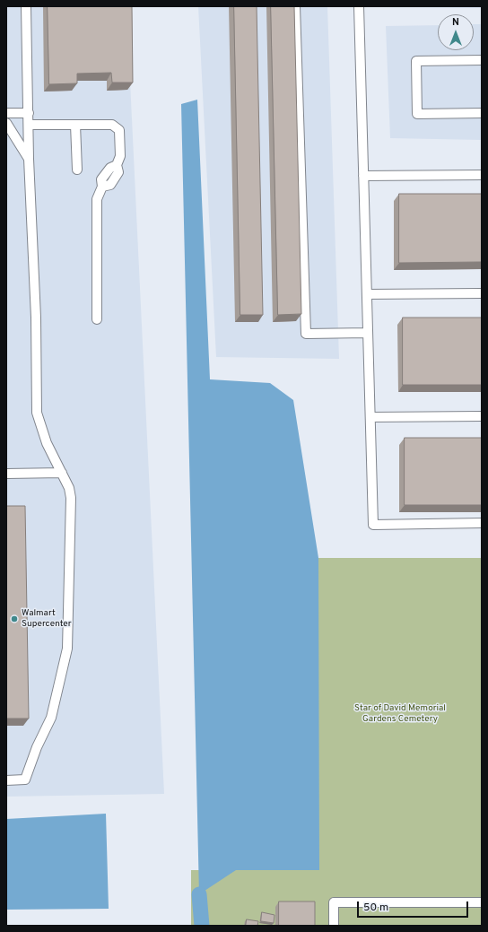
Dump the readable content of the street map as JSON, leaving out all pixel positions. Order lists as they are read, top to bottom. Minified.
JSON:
{"parks":["Star of David Memorial Gardens Cemetery"],"places":["Walmart Supercenter"],"scale_bar":"50 m","north":"top"}
